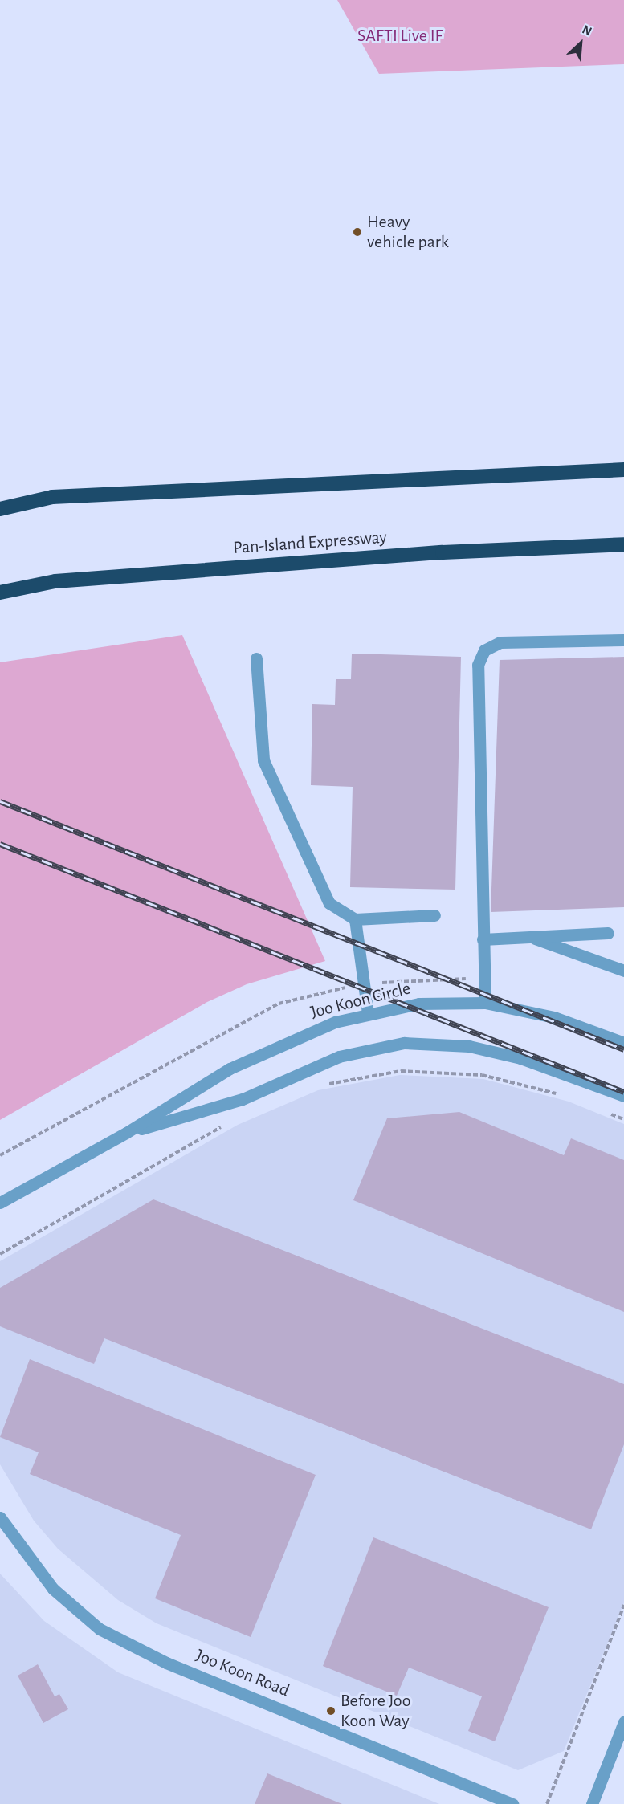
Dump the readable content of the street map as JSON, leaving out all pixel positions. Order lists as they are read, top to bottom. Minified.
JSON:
{"streets":{"highway":["Pan-Island Expressway"],"street":["Joo Koon Circle","Joo Koon Road"]},"parks":["SAFTI Live IF"],"places":["Heavy vehicle park","Before Joo Koon Way"],"north":"top right"}
